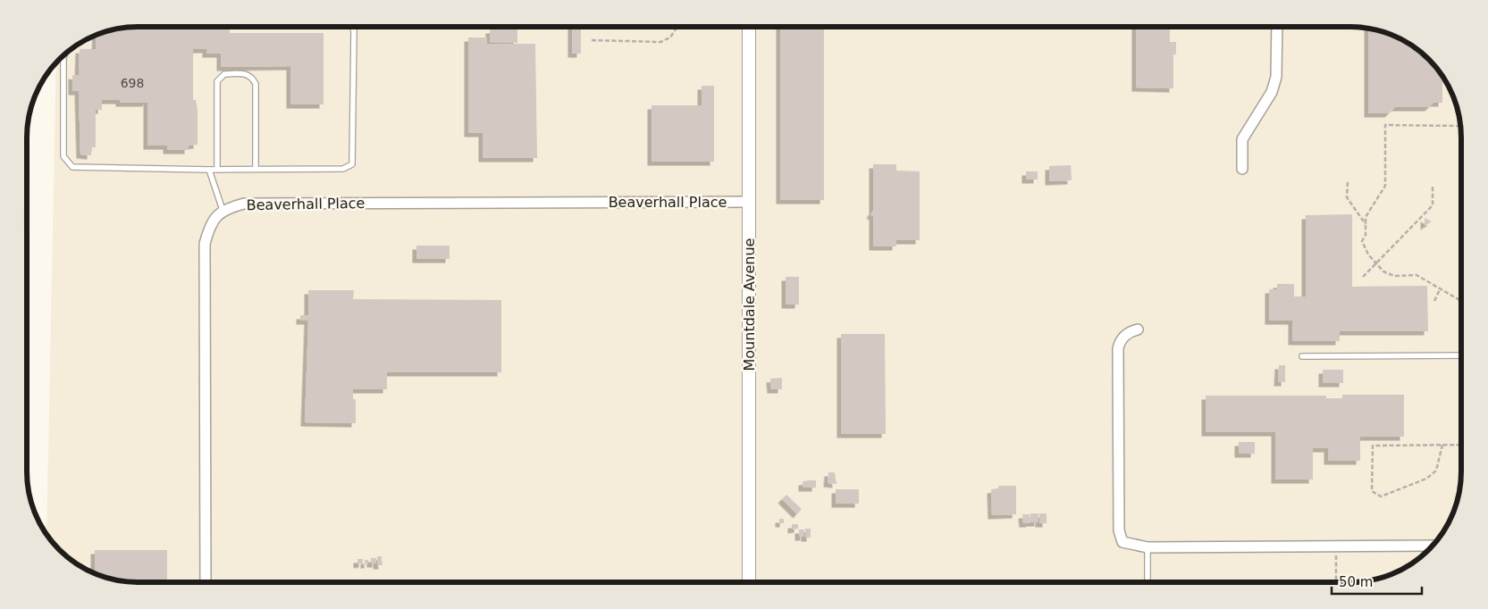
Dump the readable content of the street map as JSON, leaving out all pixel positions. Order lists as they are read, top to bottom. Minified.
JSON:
{"streets":{"street":["Beaverhall Place","Mountdale Avenue"]},"crossings":[["Beaverhall Place","Mountdale Avenue"]],"house_numbers":["698"],"scale_bar":"50 m"}
